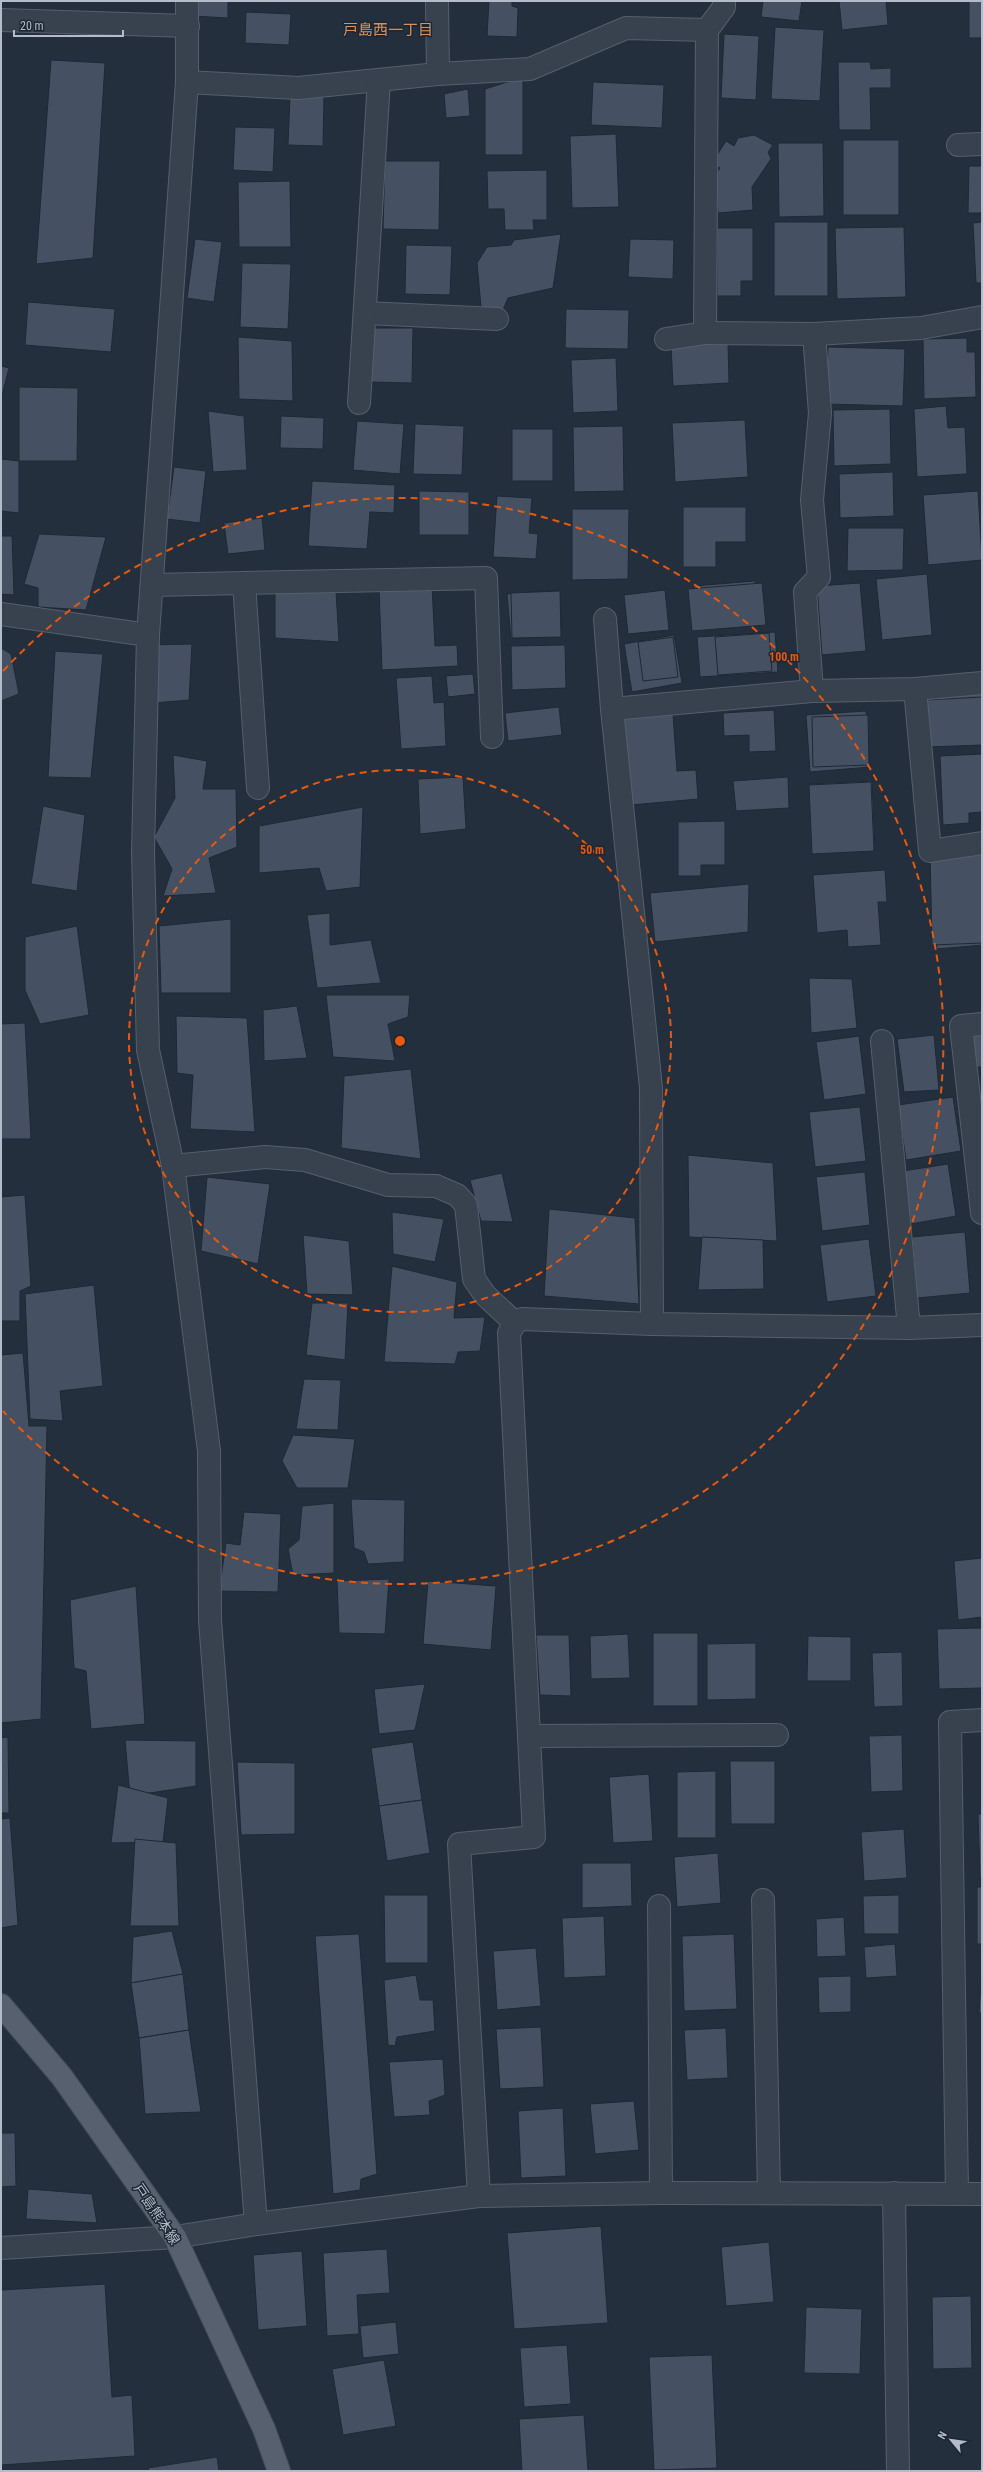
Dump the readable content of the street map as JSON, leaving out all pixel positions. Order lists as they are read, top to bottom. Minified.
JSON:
{"streets":{"main road":["戸島熊本線"]},"districts":["戸島西一丁目"],"scale_bar":"20 m","north":"top left","rings":["100 m","50 m"]}
